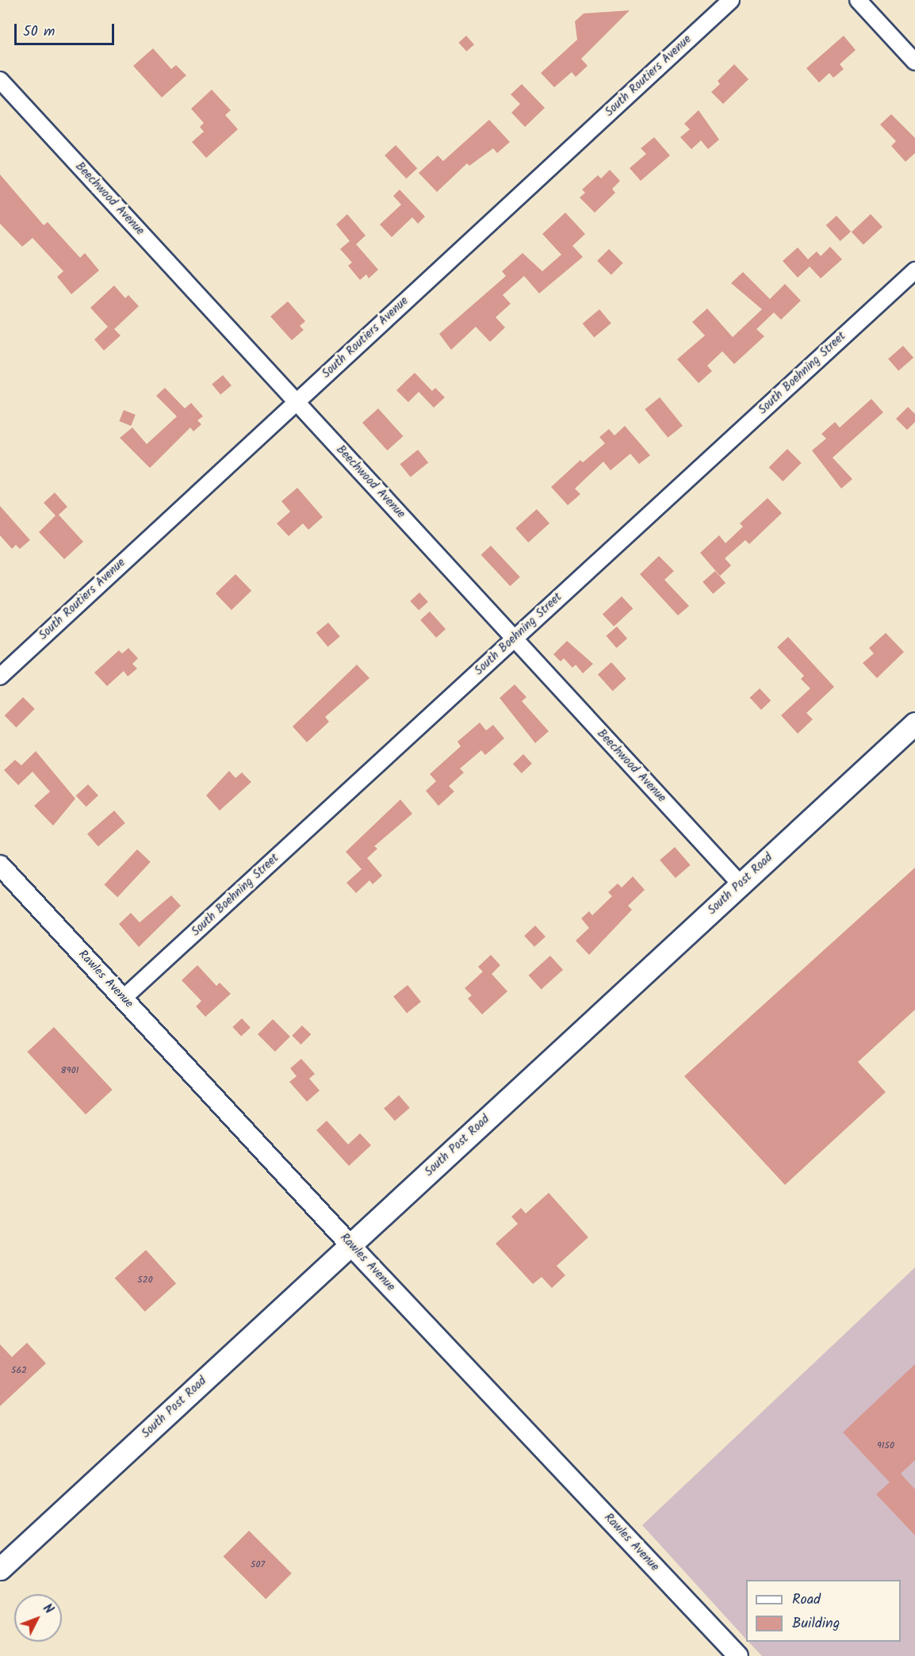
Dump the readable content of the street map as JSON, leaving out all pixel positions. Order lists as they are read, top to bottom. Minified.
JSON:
{"streets":{"main road":["South Post Road"],"street":["South Routiers Avenue","Beechwood Avenue","South Boehning Street","Rawles Avenue"]},"crossings":[["South Routiers Avenue","Beechwood Avenue"],["Beechwood Avenue","South Boehning Street"],["Beechwood Avenue","South Post Road"],["South Boehning Street","Rawles Avenue"],["South Post Road","Rawles Avenue"]],"house_numbers":["8901","520","562","9150","507"],"legend":["Road","Building"],"scale_bar":"50 m","north":"top right"}
